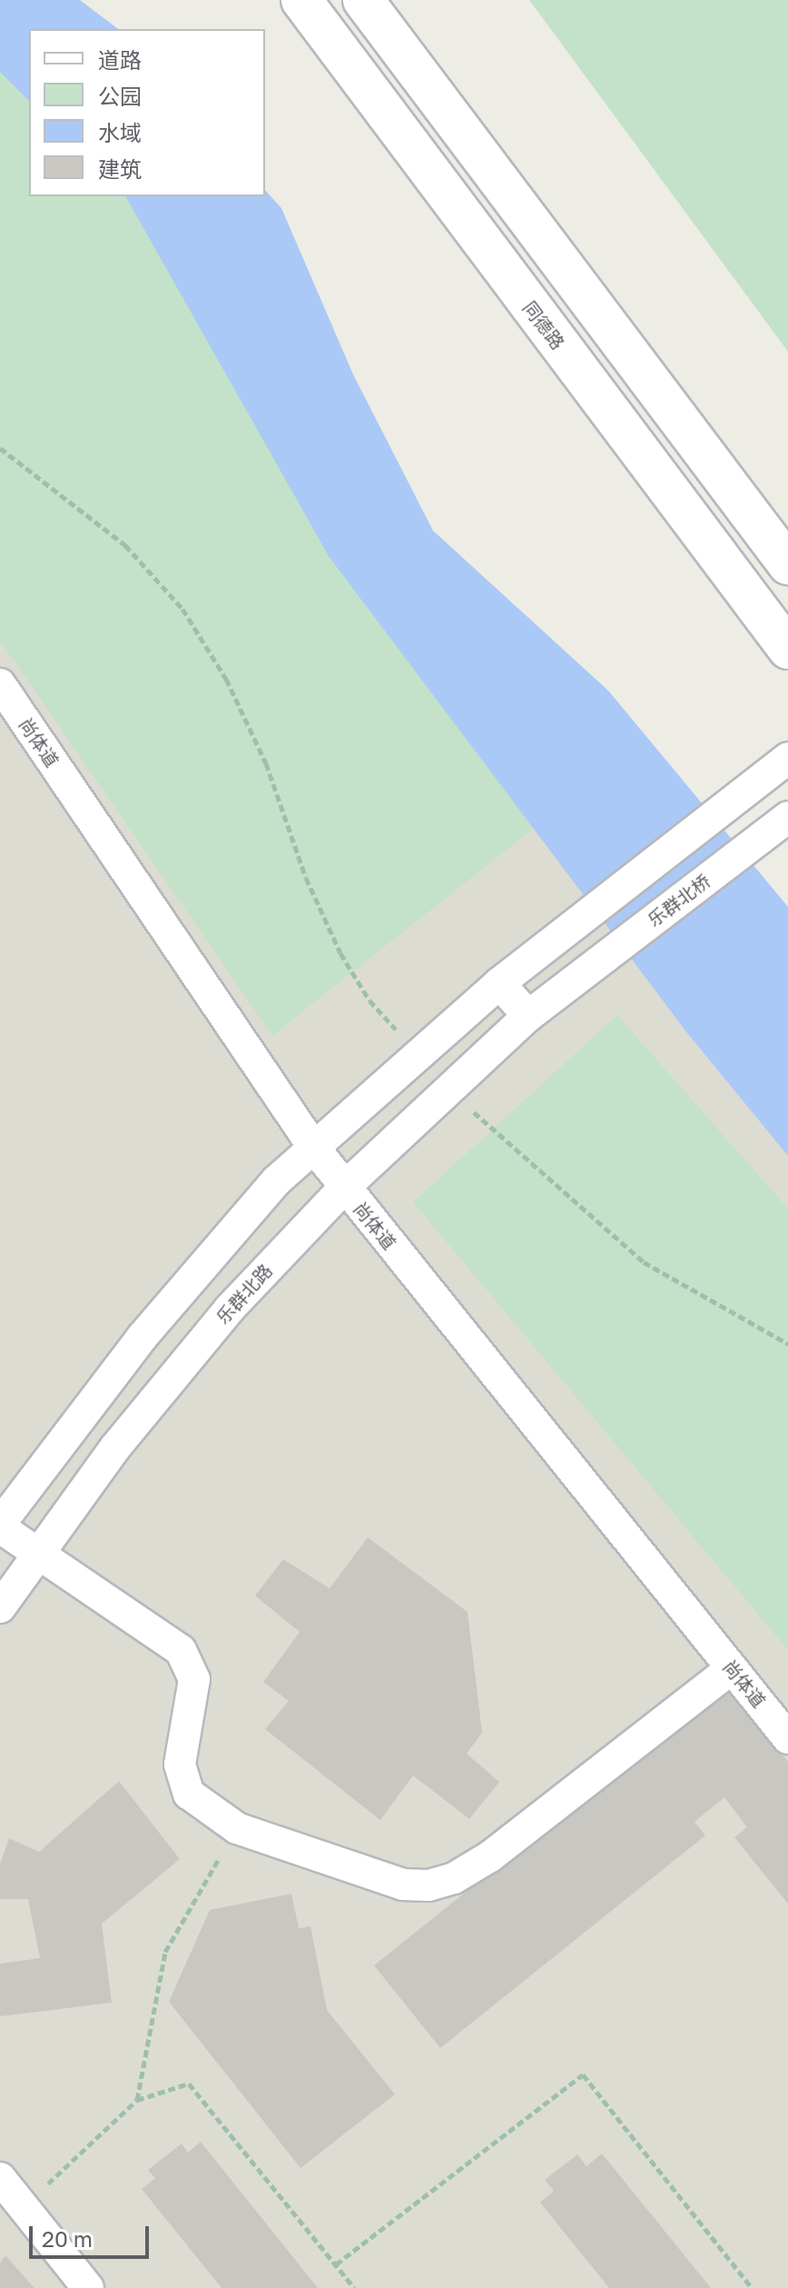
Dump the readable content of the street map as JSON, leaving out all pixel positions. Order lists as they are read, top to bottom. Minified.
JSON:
{"streets":{"main road":["同德路"],"street":["尚体道","乐群北桥","乐群北路"]},"crossings":[["尚体道","乐群北路"],["乐群北桥","乐群北路"]],"legend":["道路","公园","水域","建筑"],"scale_bar":"20 m"}
